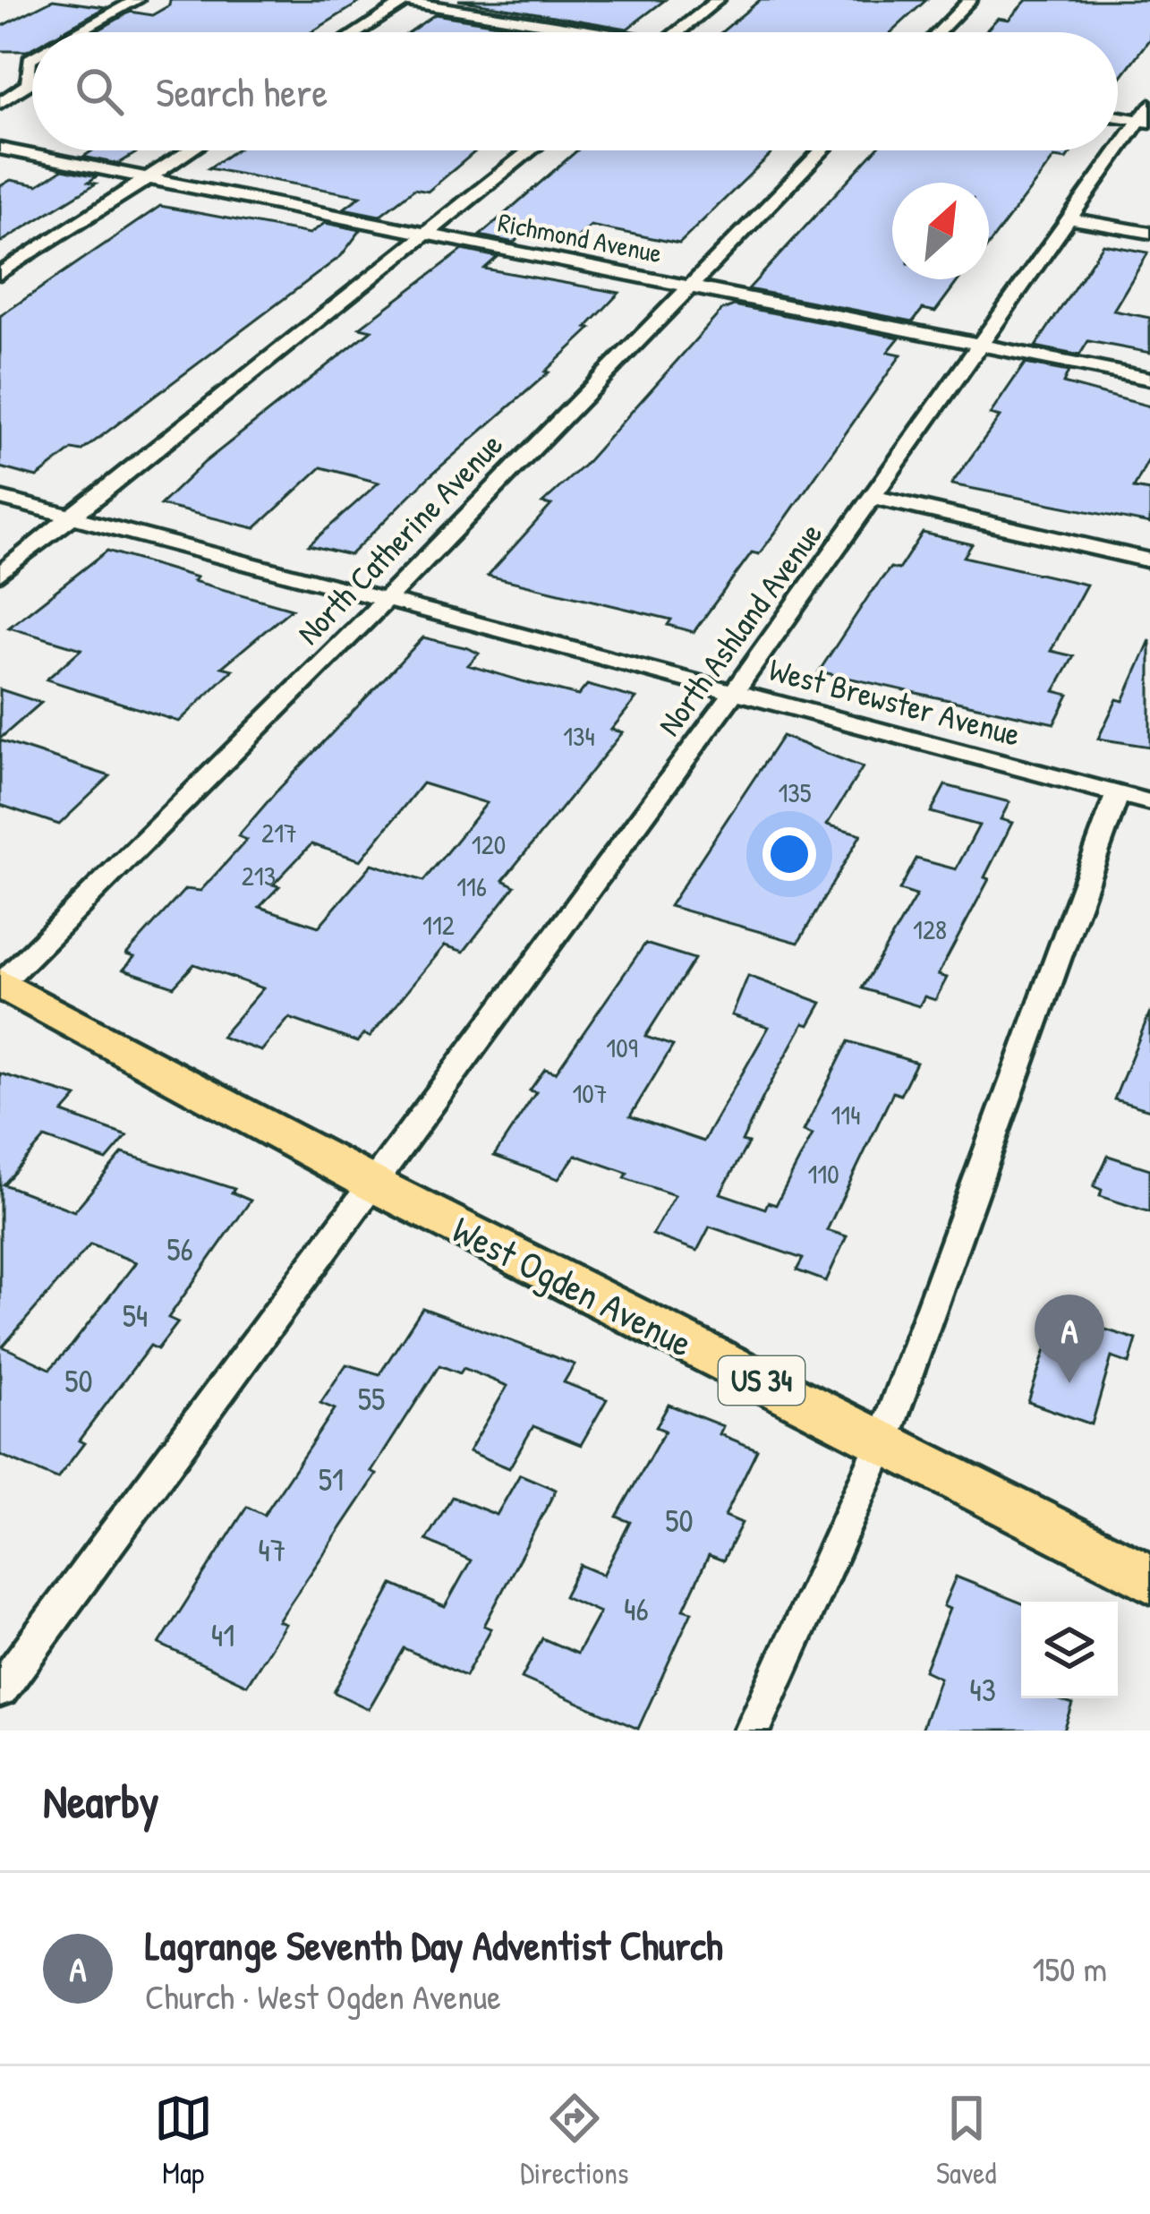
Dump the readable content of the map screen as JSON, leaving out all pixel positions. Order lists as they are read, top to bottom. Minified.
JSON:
{"streets":{"main road":["West Ogden Avenue","US 34"],"street":["Richmond Avenue","North Catherine Avenue","North Ashland Avenue","West Brewster Avenue"]},"crossings":[["Richmond Avenue","North Catherine Avenue"],["Richmond Avenue","North Ashland Avenue"],["North Catherine Avenue","West Brewster Avenue"],["North Catherine Avenue","West Ogden Avenue"],["North Ashland Avenue","West Brewster Avenue"],["North Ashland Avenue","West Ogden Avenue"]],"house_numbers":["134","135","217","120","213","116","112","128","109","107","114","110","56","54","50","55","51","50","47","46","41","43"],"north":"top right","page":{"search":"Search here","pins":"A","heading":"Nearby","list":[{"mark":"A","name":"Lagrange Seventh Day Adventist Church","note":"Church · West Ogden Avenue","value":"150 m"}],"nav":["Map","Directions","Saved"]}}
